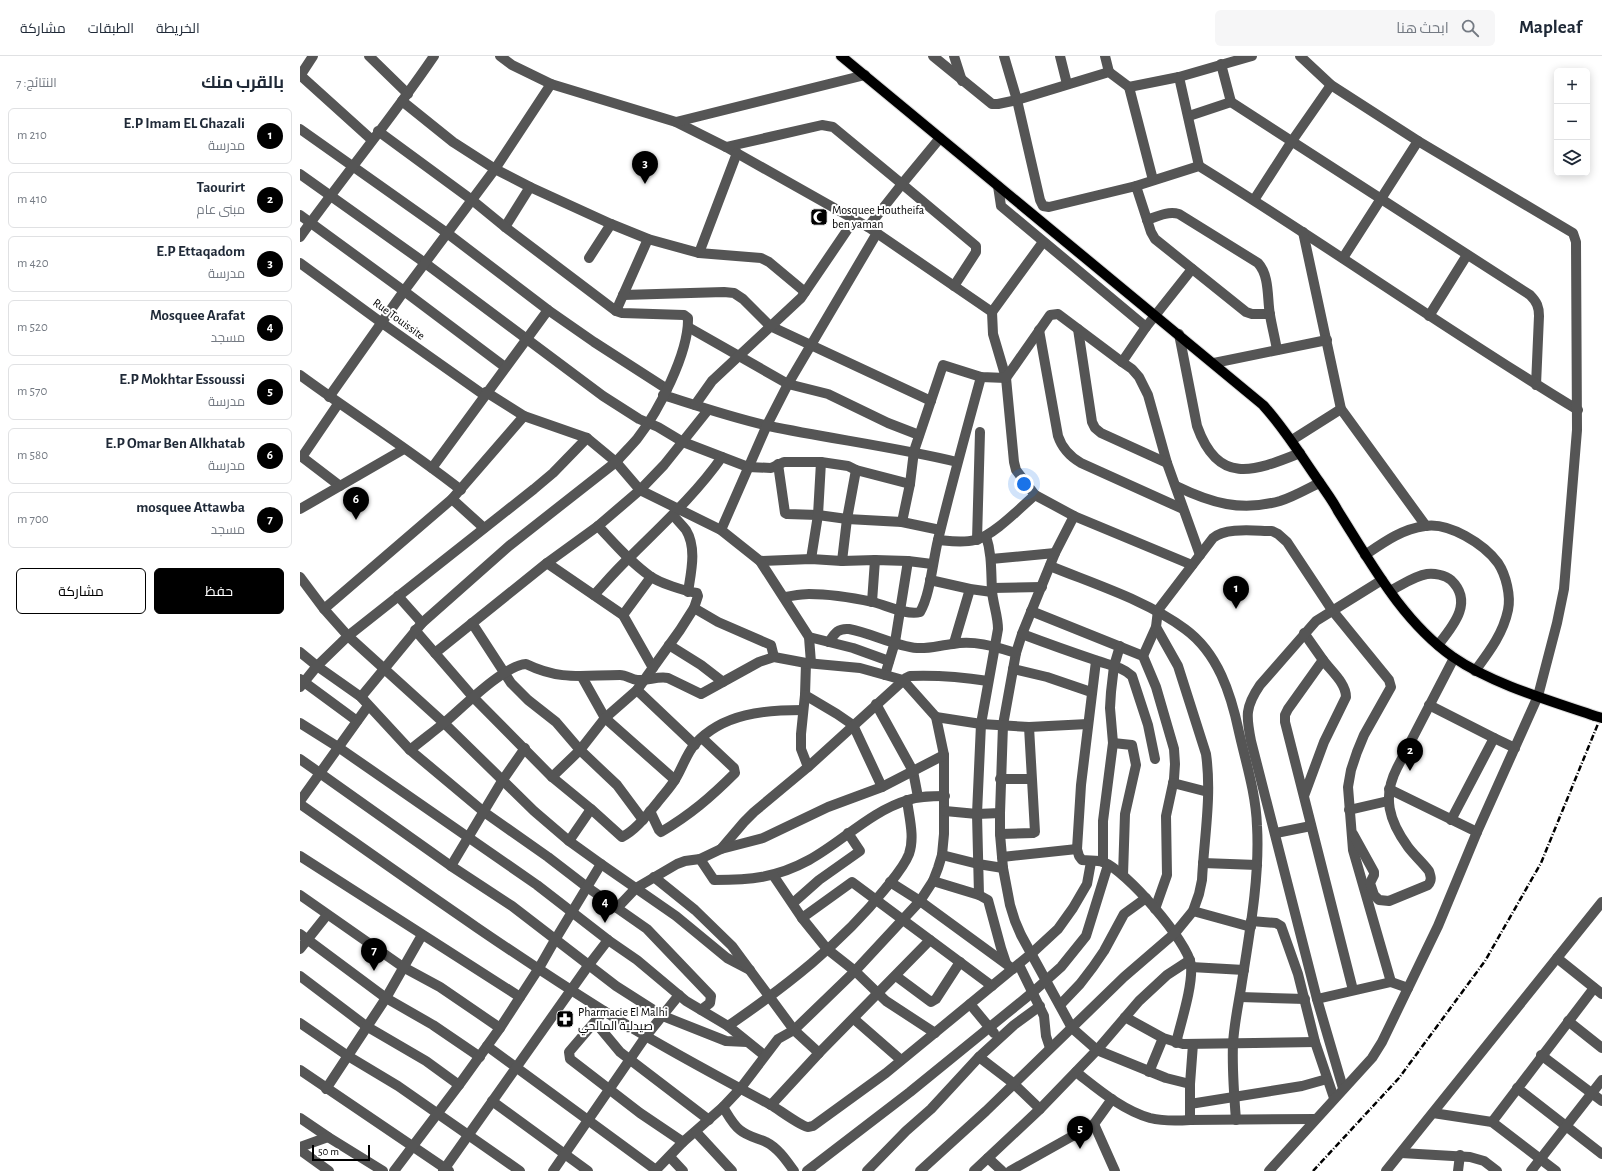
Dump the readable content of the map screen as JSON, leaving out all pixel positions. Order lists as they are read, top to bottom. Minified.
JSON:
{"streets":{"street":["Rue Touissite"]},"places":{"mosque":["Mosquee Houtheifa ben yaman"],"pharmacy":["Pharmacie El Malhi صيدلية المالحي"]},"scale_bar":"50 m","page":{"header":"Mapleaf","search":"ابحث هنا","nav":["الخريطة","الطبقات","مشاركة"],"heading":["بالقرب منك","النتائج: 7"],"map_buttons":["+","−"],"list":[{"mark":"1","name":"E.P Imam EL Ghazali","note":"مدرسة","value":"210 m"},{"mark":"2","name":"Taourirt","note":"مبنى عام","value":"410 m"},{"mark":"3","name":"E.P Ettaqadom","note":"مدرسة","value":"420 m"},{"mark":"4","name":"Mosquee Arafat","note":"مسجد","value":"520 m"},{"mark":"5","name":"E.P Mokhtar Essoussi","note":"مدرسة","value":"570 m"},{"mark":"6","name":"E.P Omar Ben Alkhatab","note":"مدرسة","value":"580 m"},{"mark":"7","name":"mosquee Attawba","note":"مسجد","value":"700 m"}],"pins":["3","6","1","2","4","7","5"],"buttons":["حفظ","مشاركة"],"scale":"50 m"}}
